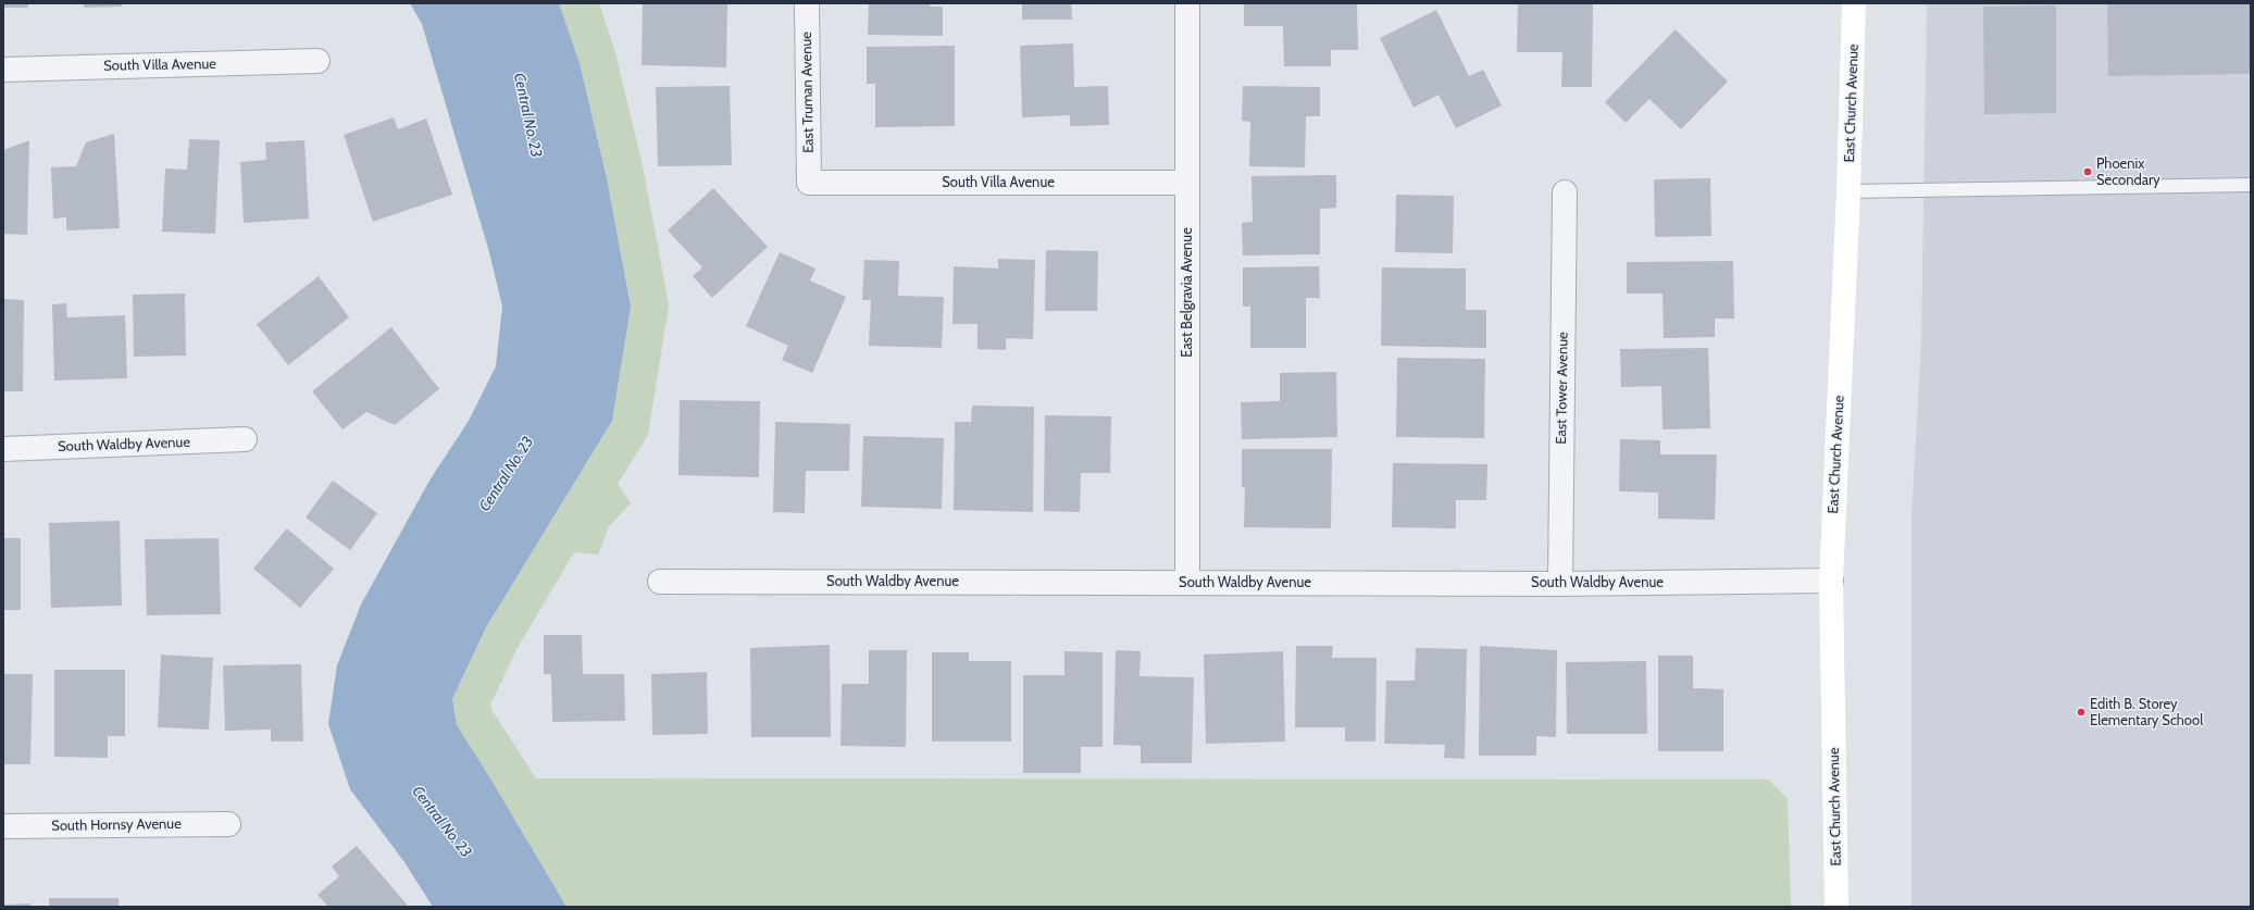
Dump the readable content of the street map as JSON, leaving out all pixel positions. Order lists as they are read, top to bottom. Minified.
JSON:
{"streets":{"street":["South Villa Avenue","East Truman Avenue","East Church Avenue","East Belgravia Avenue","East Tower Avenue","South Waldby Avenue","South Hornsy Avenue"]},"crossings":[["South Villa Avenue","East Truman Avenue"],["South Villa Avenue","East Belgravia Avenue"],["East Church Avenue","South Waldby Avenue"],["East Belgravia Avenue","South Waldby Avenue"],["East Tower Avenue","South Waldby Avenue"]],"water":["Central No. 23"],"places":["Phoenix Secondary","Edith B. Storey Elementary School"]}
